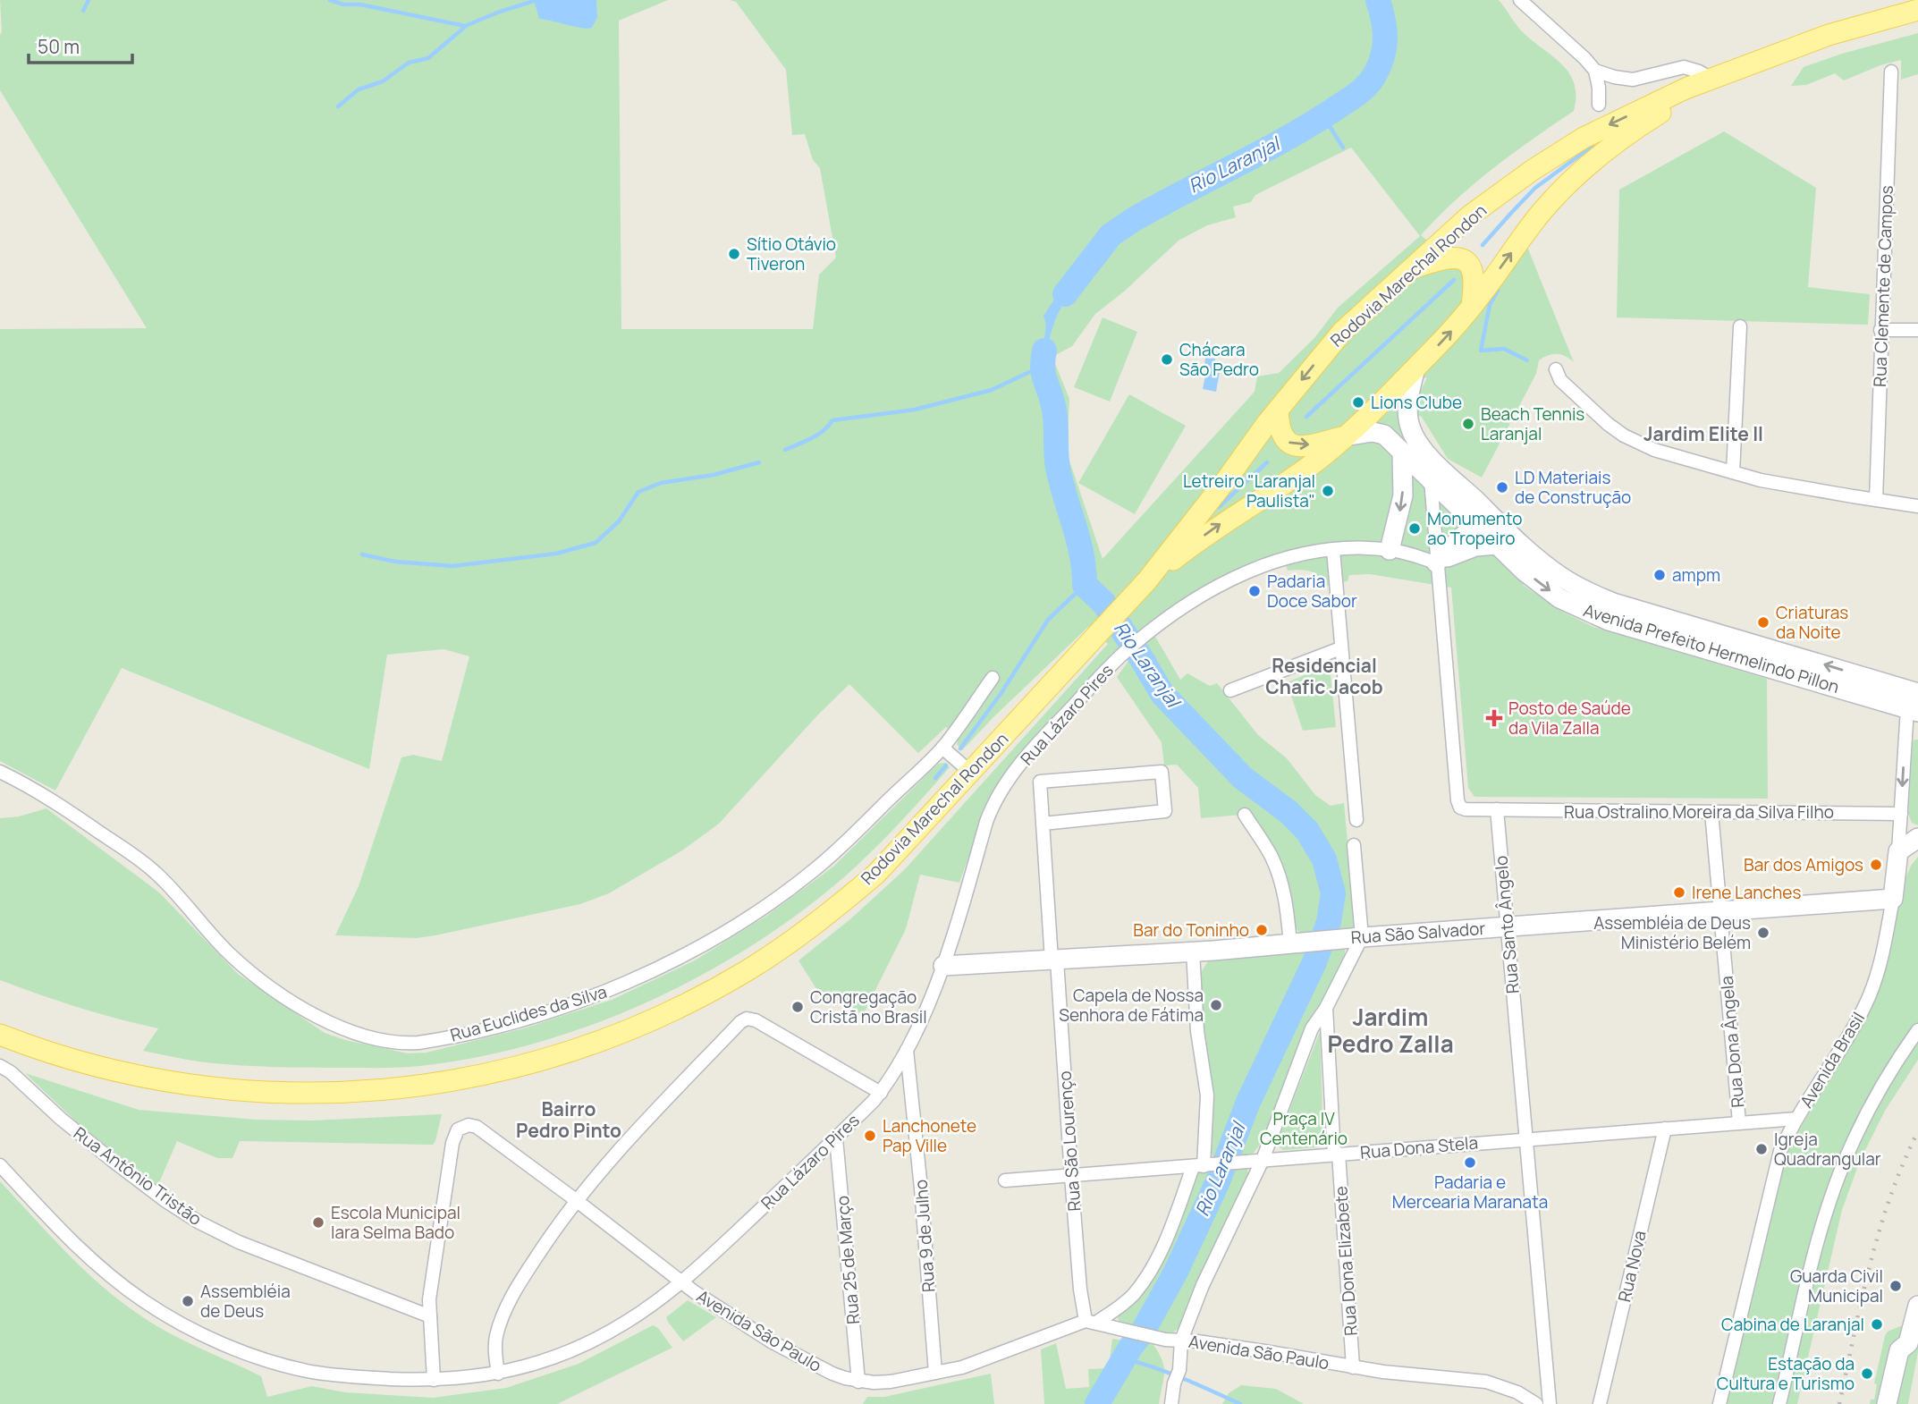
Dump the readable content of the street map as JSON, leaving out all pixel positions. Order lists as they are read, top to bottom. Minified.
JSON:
{"streets":{"main road":["Rodovia Marechal Rondon","Avenida Prefeito Hermelindo Pillon","Rua São Salvador","Avenida Brasil"],"street":["Rua Clemente de Campos","Rua Lázaro Pires","Rua Ostralino Moreira da Silva Filho","Rua Santo Ângelo","Rua Euclides da Silva","Rua Dona Ângela","Rua São Lourenço","Rua Dona Stela","Rua Antônio Tristão","Rua 9 de Julho","Rua 25 de Março","Rua Dona Elizabete","Rua Nova","Avenida São Paulo"]},"crossings":[["Rodovia Marechal Rondon","Avenida Prefeito Hermelindo Pillon"],["Avenida Prefeito Hermelindo Pillon","Avenida Brasil"],["Rua Lázaro Pires","Rua São Salvador"],["Rua Lázaro Pires","Rua 9 de Julho"],["Rua Lázaro Pires","Rua 25 de Março"],["Rua Lázaro Pires","Avenida São Paulo"],["Rua Ostralino Moreira da Silva Filho","Rua Santo Ângelo"],["Rua Ostralino Moreira da Silva Filho","Rua Dona Ângela"],["Rua Ostralino Moreira da Silva Filho","Avenida Brasil"],["Rua Santo Ângelo","Rua São Salvador"],["Rua Santo Ângelo","Rua Dona Stela"],["Rua São Salvador","Rua Dona Ângela"],["Rua São Salvador","Avenida Brasil"],["Rua São Salvador","Rua São Lourenço"],["Rua Dona Ângela","Rua Dona Stela"],["Avenida Brasil","Rua Dona Stela"],["Rua São Lourenço","Rua Dona Stela"],["Rua São Lourenço","Avenida São Paulo"],["Rua Dona Stela","Rua Dona Elizabete"],["Rua Dona Stela","Rua Nova"],["Rua Antônio Tristão","Avenida São Paulo"],["Rua 9 de Julho","Avenida São Paulo"],["Rua 25 de Março","Avenida São Paulo"],["Rua Dona Elizabete","Avenida São Paulo"]],"districts":["Jardim Elite II","Residencial Chafic Jacob","Jardim Pedro Zalla","Bairro Pedro Pinto"],"water":["Rio Laranjal"],"parks":["Praça IV Centenário"],"places":{"other":["Sítio Otávio Tiveron","Chácara São Pedro","Lions Clube","Beach Tennis Laranjal","LD Materiais de Construção","Letreiro \"Laranjal Paulista\"","Monumento ao Tropeiro","ampm","Padaria Doce Sabor","Criaturas da Noite","Bar dos Amigos","Irene Lanches","Bar do Toninho","Assembléia de Deus Ministério Belém","Capela de Nossa Senhora de Fátima","Congregação Cristã no Brasil","Lanchonete Pap Ville","Igreja Quadrangular","Padaria e Mercearia Maranata","Escola Municipal Iara Selma Bado","Guarda Civil Municipal","Assembléia de Deus","Cabina de Laranjal","Estação da Cultura e Turismo"],"health":["Posto de Saúde da Vila Zalla"]},"scale_bar":"50 m"}
